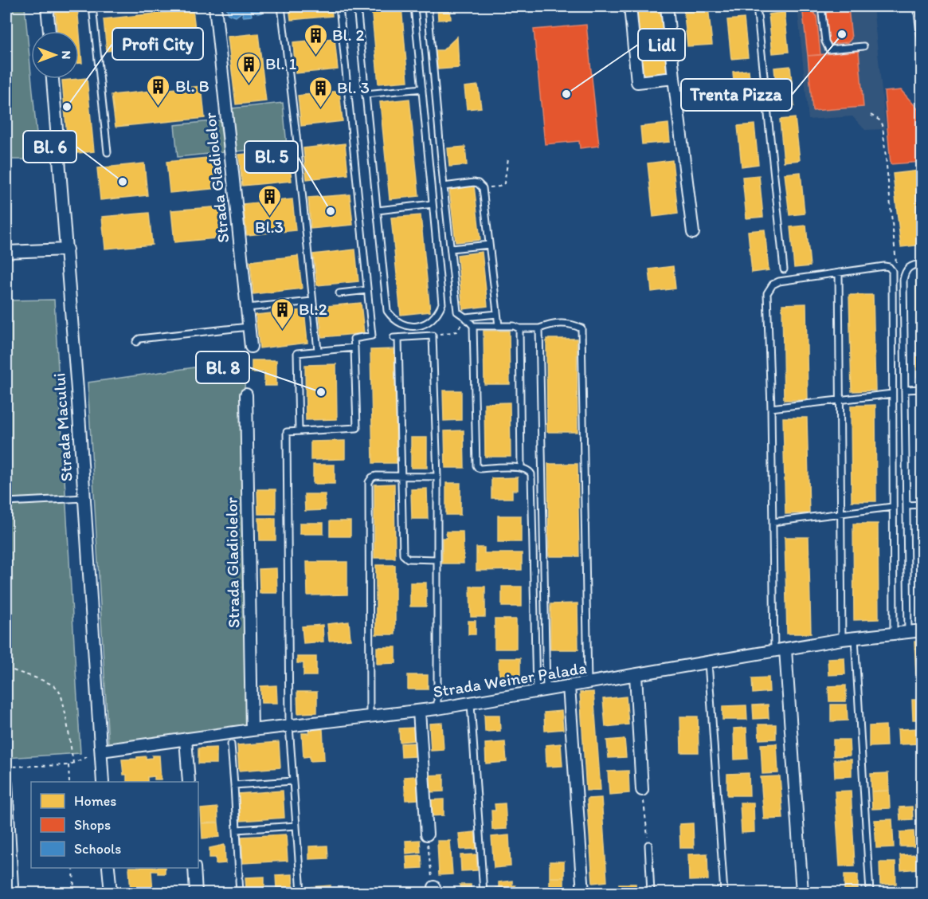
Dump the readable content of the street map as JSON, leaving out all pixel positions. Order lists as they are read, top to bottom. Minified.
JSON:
{"streets":{"street":["Strada Gladiolelor","Strada Macului","Strada Weiner Palada"]},"crossings":[["Strada Gladiolelor","Strada Weiner Palada"],["Strada Macului","Strada Weiner Palada"]],"places":{"other":["Trenta Pizza","Lidl","Profi City","Bl. 6","Bl. 5","Bl. 8"],"building":["Bl. 2","Bl. 1","Bl. B","Bl. 3","Bl.3","Bl.2"]},"legend":["Homes","Shops","Schools"],"north":"right"}
